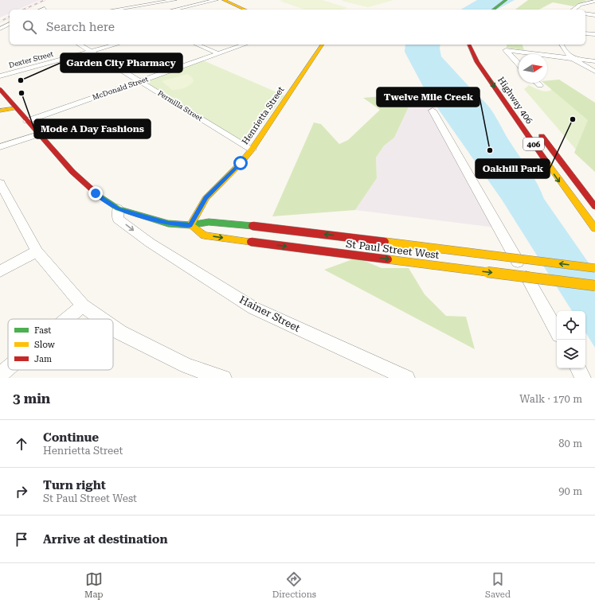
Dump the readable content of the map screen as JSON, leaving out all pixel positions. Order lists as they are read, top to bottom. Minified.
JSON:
{"streets":{"main road":["Highway 406","Henrietta Street","406","St Paul Street West"],"street":["Dexter Street","McDonald Street","Permilla Street","Hainer Street"]},"crossings":[["Dexter Street","Permilla Street"],["McDonald Street","Permilla Street"],["McDonald Street","St Paul Street West"],["Permilla Street","Henrietta Street"],["Henrietta Street","St Paul Street West"],["St Paul Street West","Hainer Street"]],"places":["Garden City Pharmacy","Mode A Day Fashions","Oakhill Park","Twelve Mile Creek"],"legend":["Fast","Slow","Jam"],"north":"right","page":{"search":"Search here","heading":["3 min","Walk · 170 m"],"list":[["Continue","Henrietta Street","80 m"],["Turn right","St Paul Street West","90 m"],"Arrive at destination"],"nav":["Map","Directions","Saved"]}}
